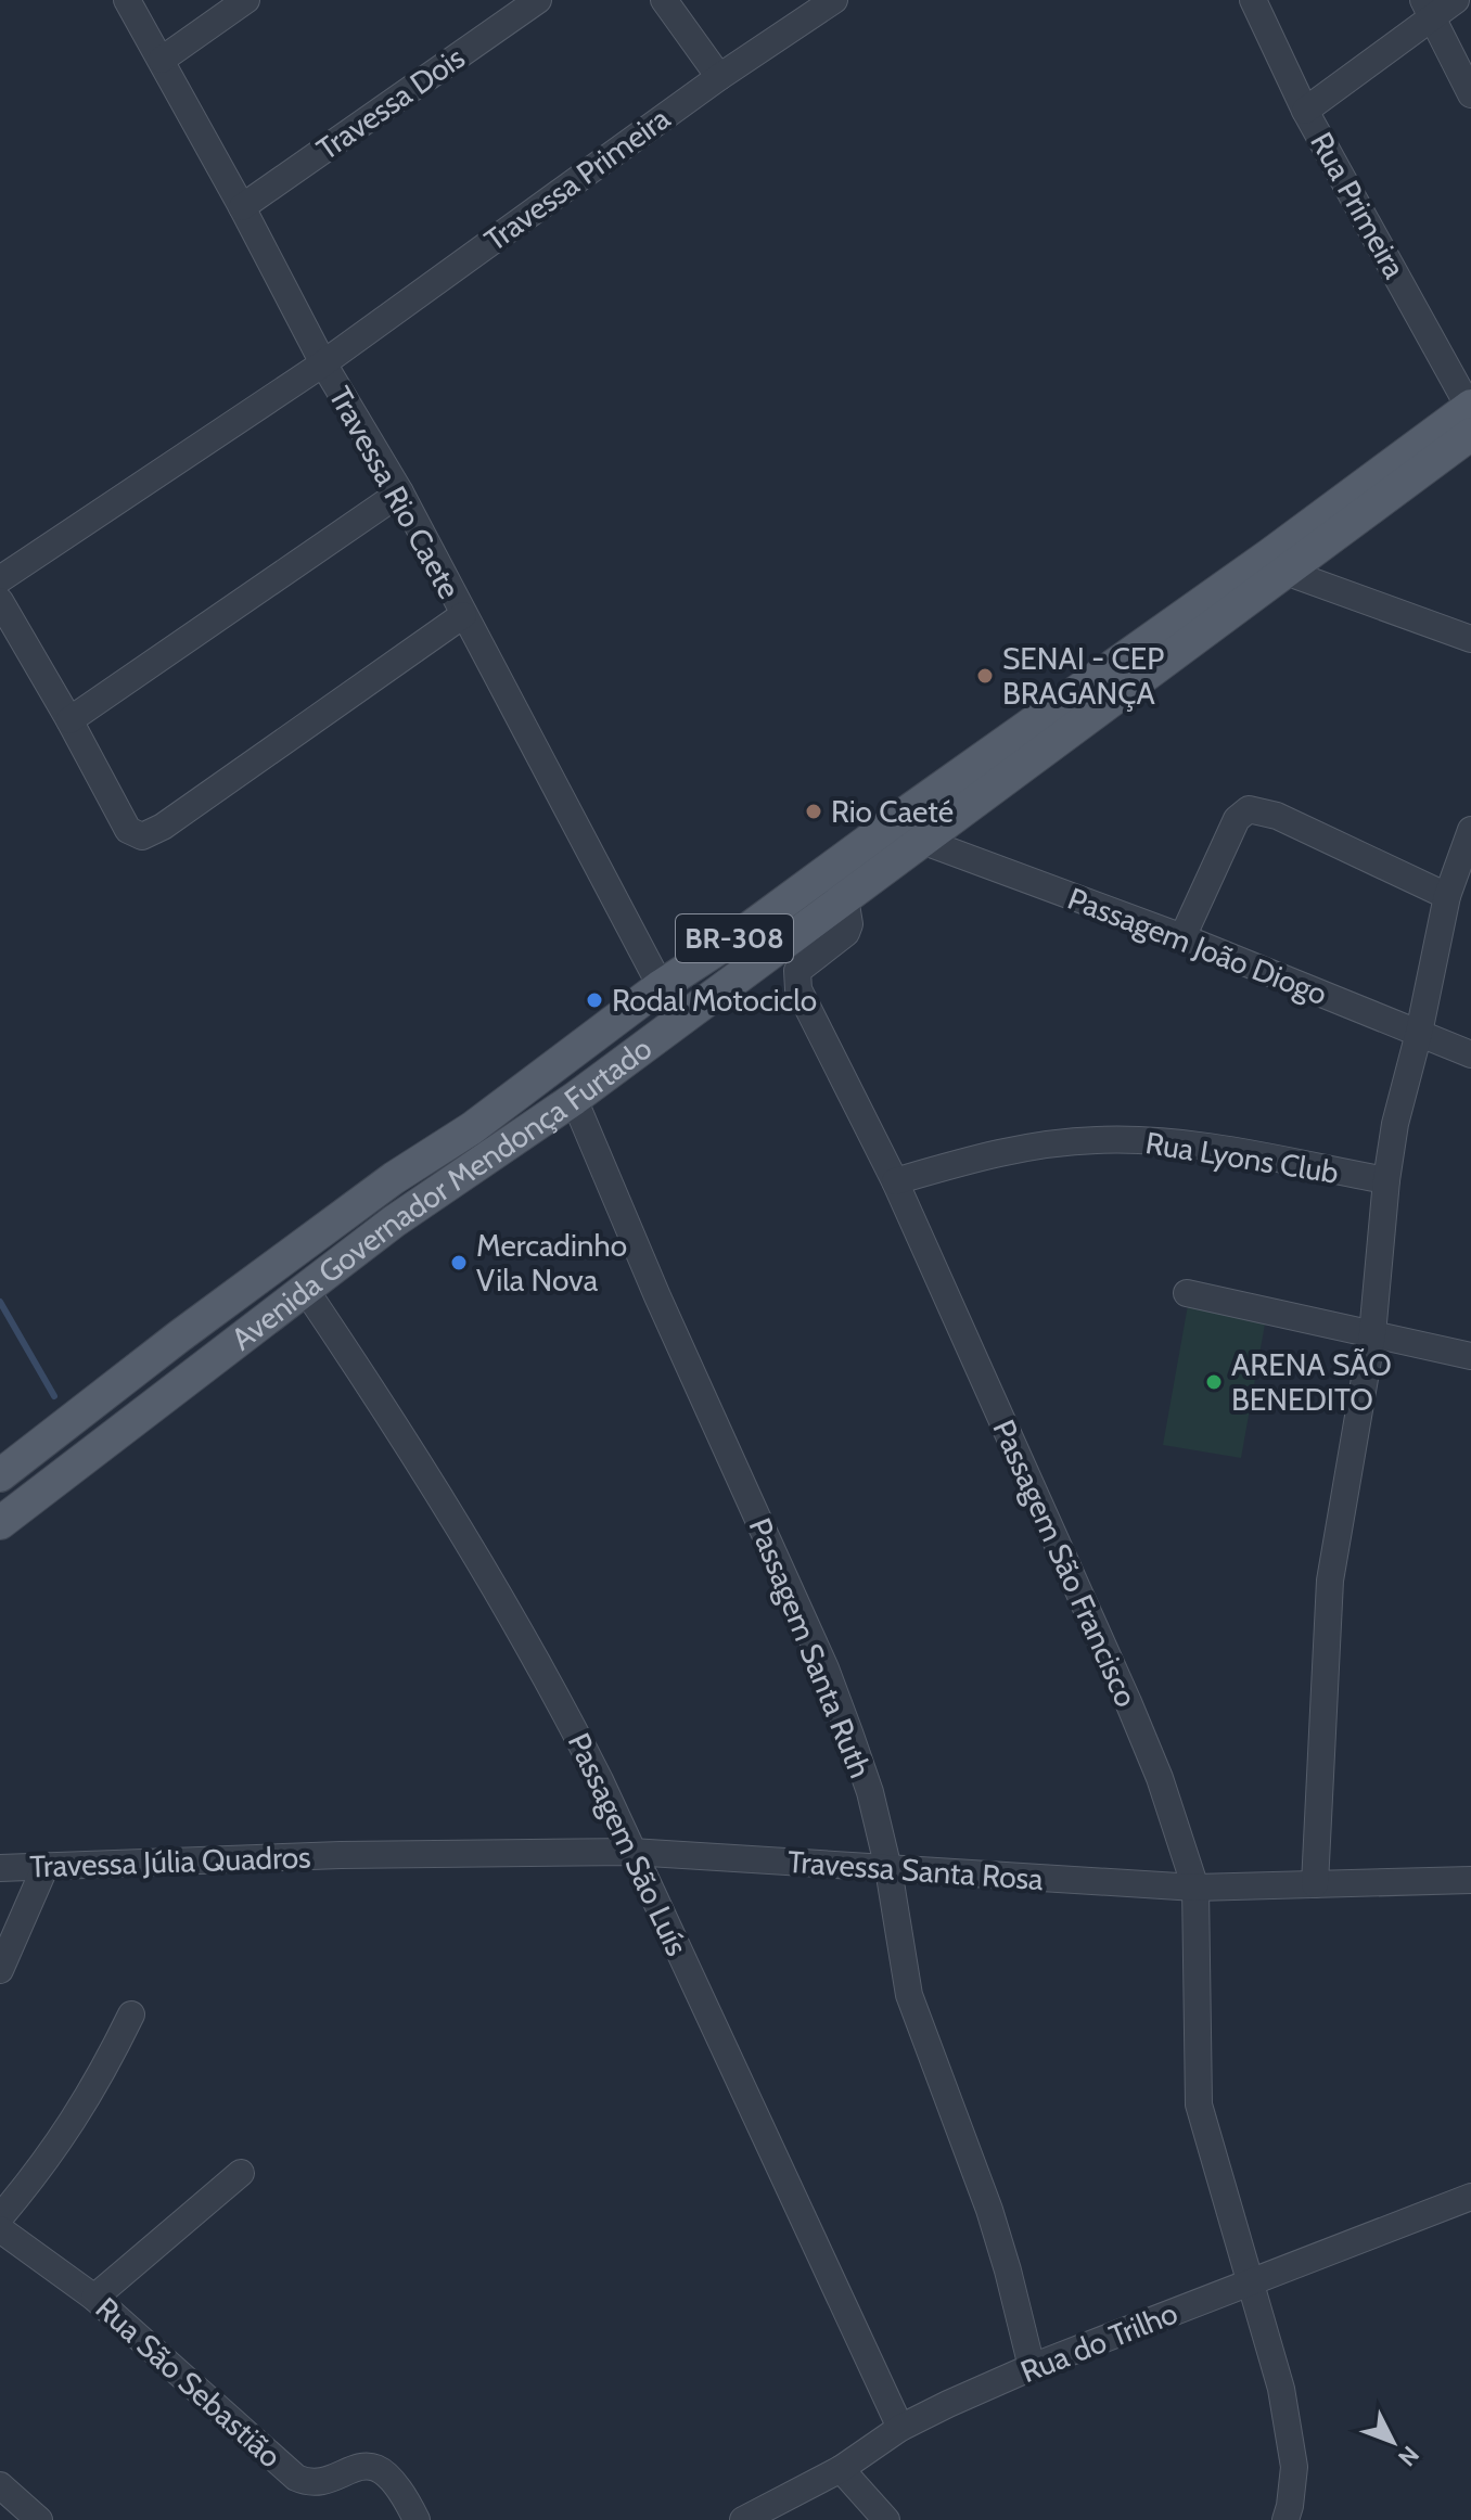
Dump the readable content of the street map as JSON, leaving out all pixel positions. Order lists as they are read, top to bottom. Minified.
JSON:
{"streets":{"main road":["BR-308","Avenida Governador Mendonça Furtado"],"street":["Travessa Dois","Travessa Primeira","Rua Primeira","Travessa Rio Caete","Passagem João Diogo","Rua Lyons Club","Passagem São Francisco","Passagem Santa Ruth","Passagem São Luís","Travessa Júlia Quadros","Travessa Santa Rosa","Rua do Trilho","Rua São Sebastião"]},"crossings":[["Travessa Dois","Travessa Rio Caete"],["Travessa Primeira","Travessa Rio Caete"],["Rua Primeira","Avenida Governador Mendonça Furtado"],["Travessa Rio Caete","Avenida Governador Mendonça Furtado"],["Passagem João Diogo","Avenida Governador Mendonça Furtado"],["Rua Lyons Club","Passagem São Francisco"],["Avenida Governador Mendonça Furtado","Passagem São Francisco"],["Avenida Governador Mendonça Furtado","Passagem Santa Ruth"],["Avenida Governador Mendonça Furtado","Passagem São Luís"],["Passagem São Francisco","Travessa Santa Rosa"],["Passagem São Francisco","Rua do Trilho"],["Passagem Santa Ruth","Travessa Santa Rosa"],["Passagem Santa Ruth","Rua do Trilho"],["Passagem São Luís","Travessa Santa Rosa"],["Passagem São Luís","Rua do Trilho"],["Travessa Júlia Quadros","Travessa Santa Rosa"]],"places":["SENAI - CEP BRAGANÇA","Rio Caeté","Rodal Motociclo","Mercadinho Vila Nova","ARENA SÃO BENEDITO"],"north":"bottom right"}
